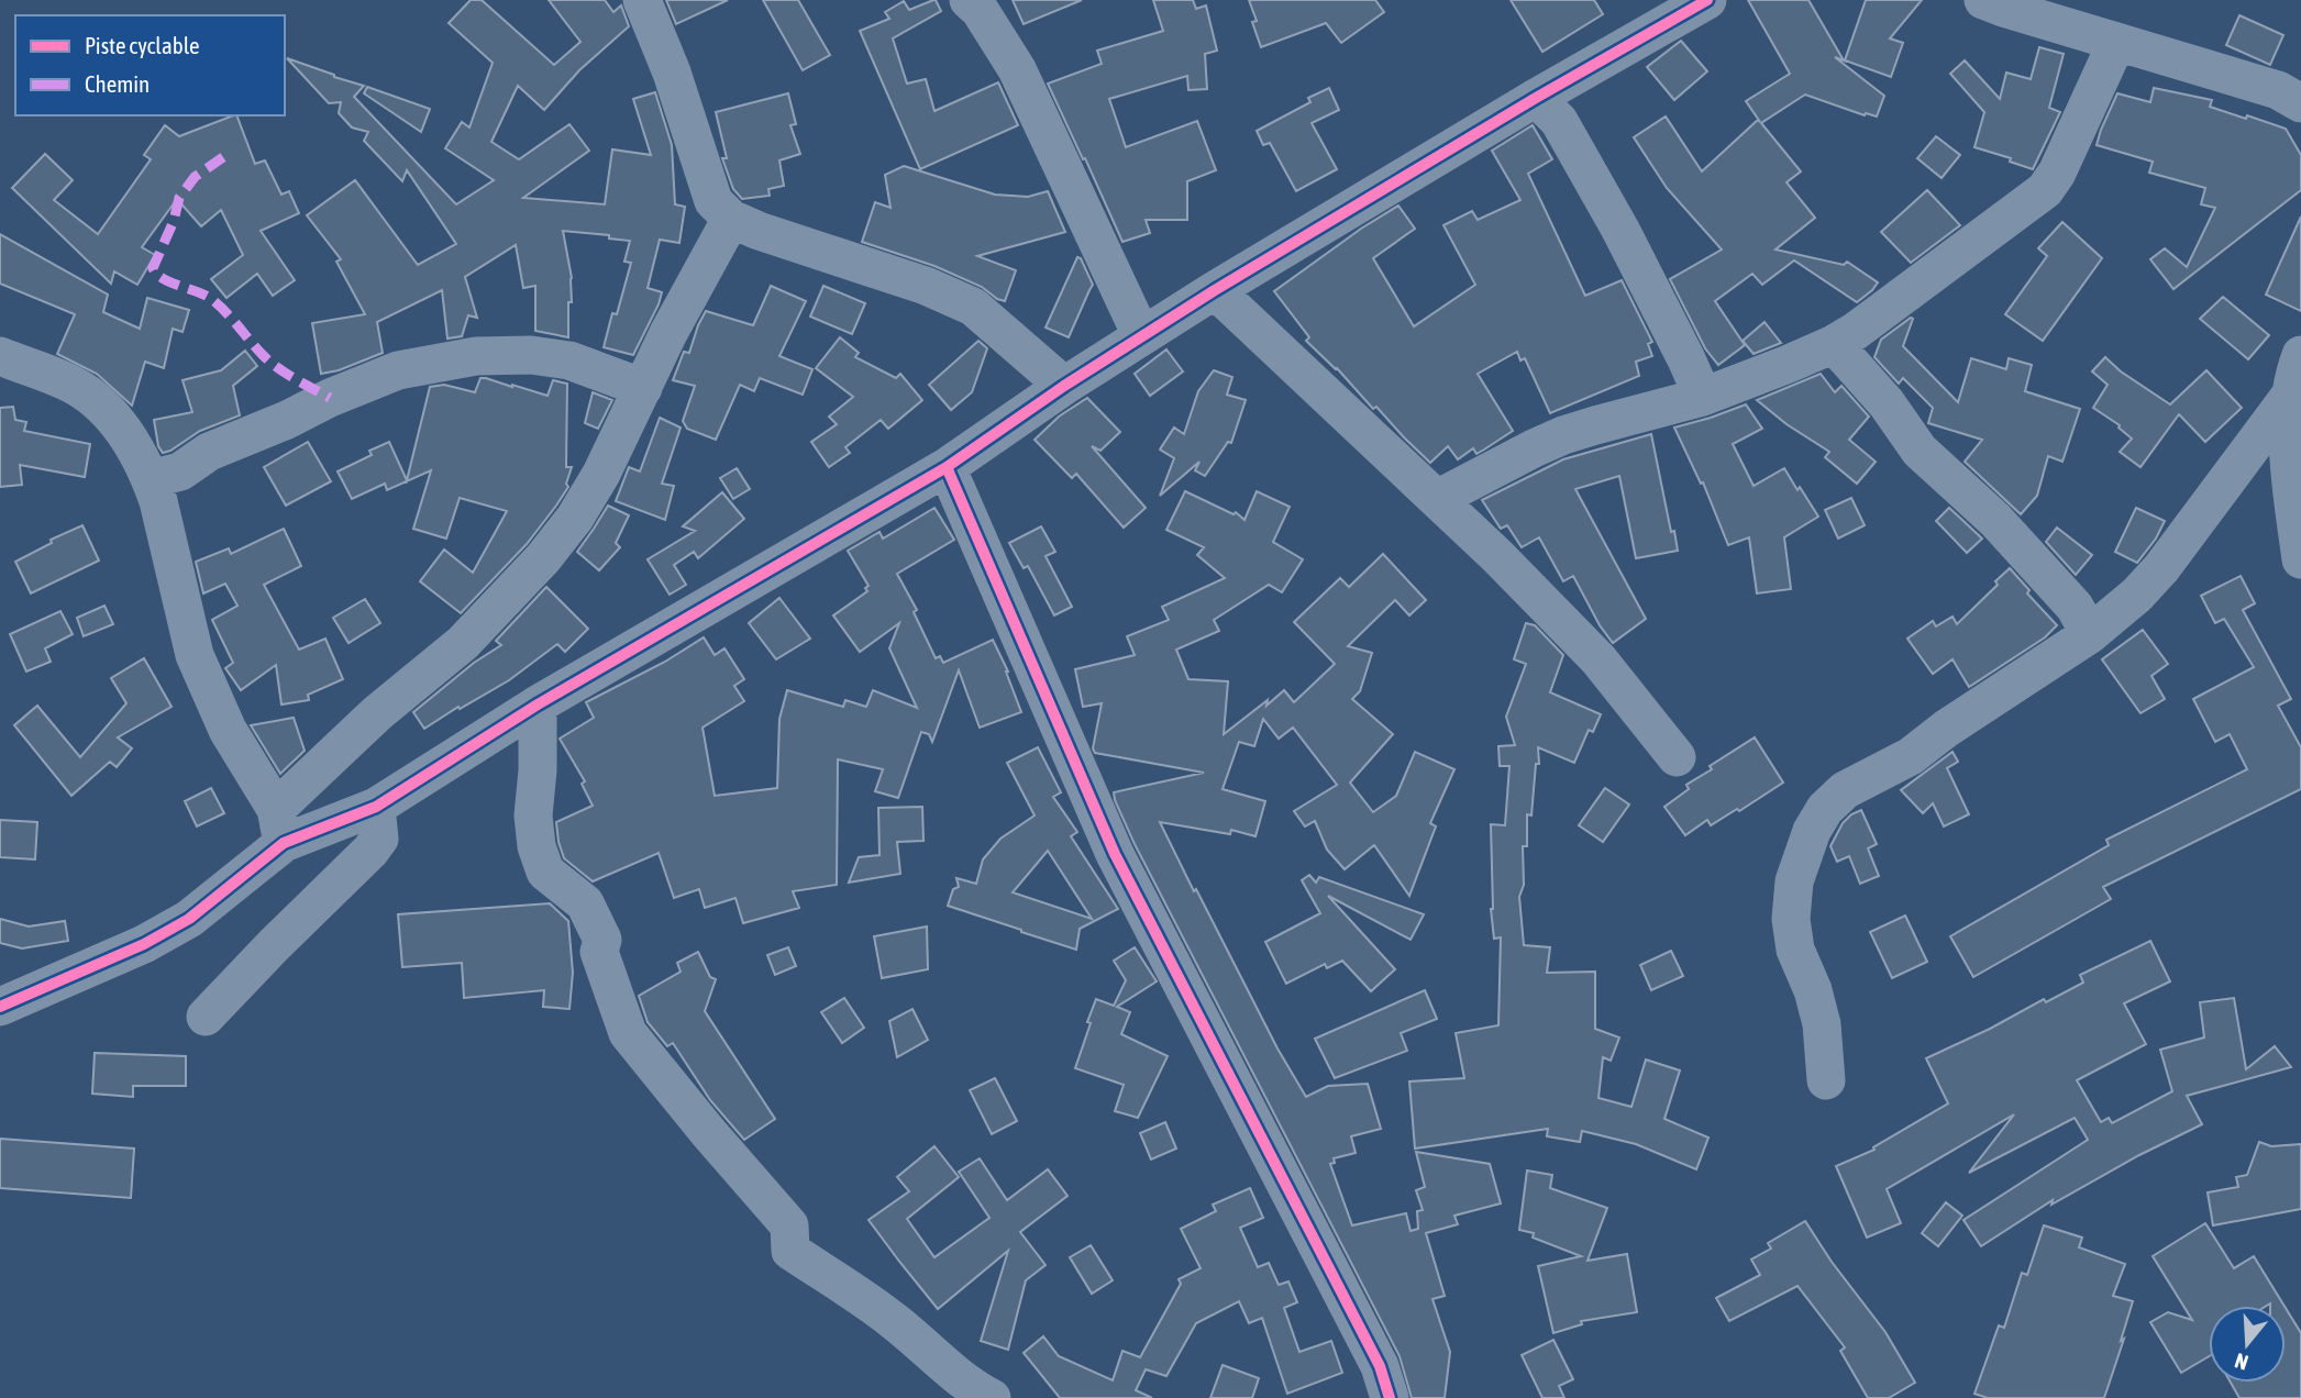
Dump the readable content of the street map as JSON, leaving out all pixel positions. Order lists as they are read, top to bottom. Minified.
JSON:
{"legend":["Piste cyclable","Chemin"],"north":"bottom"}
